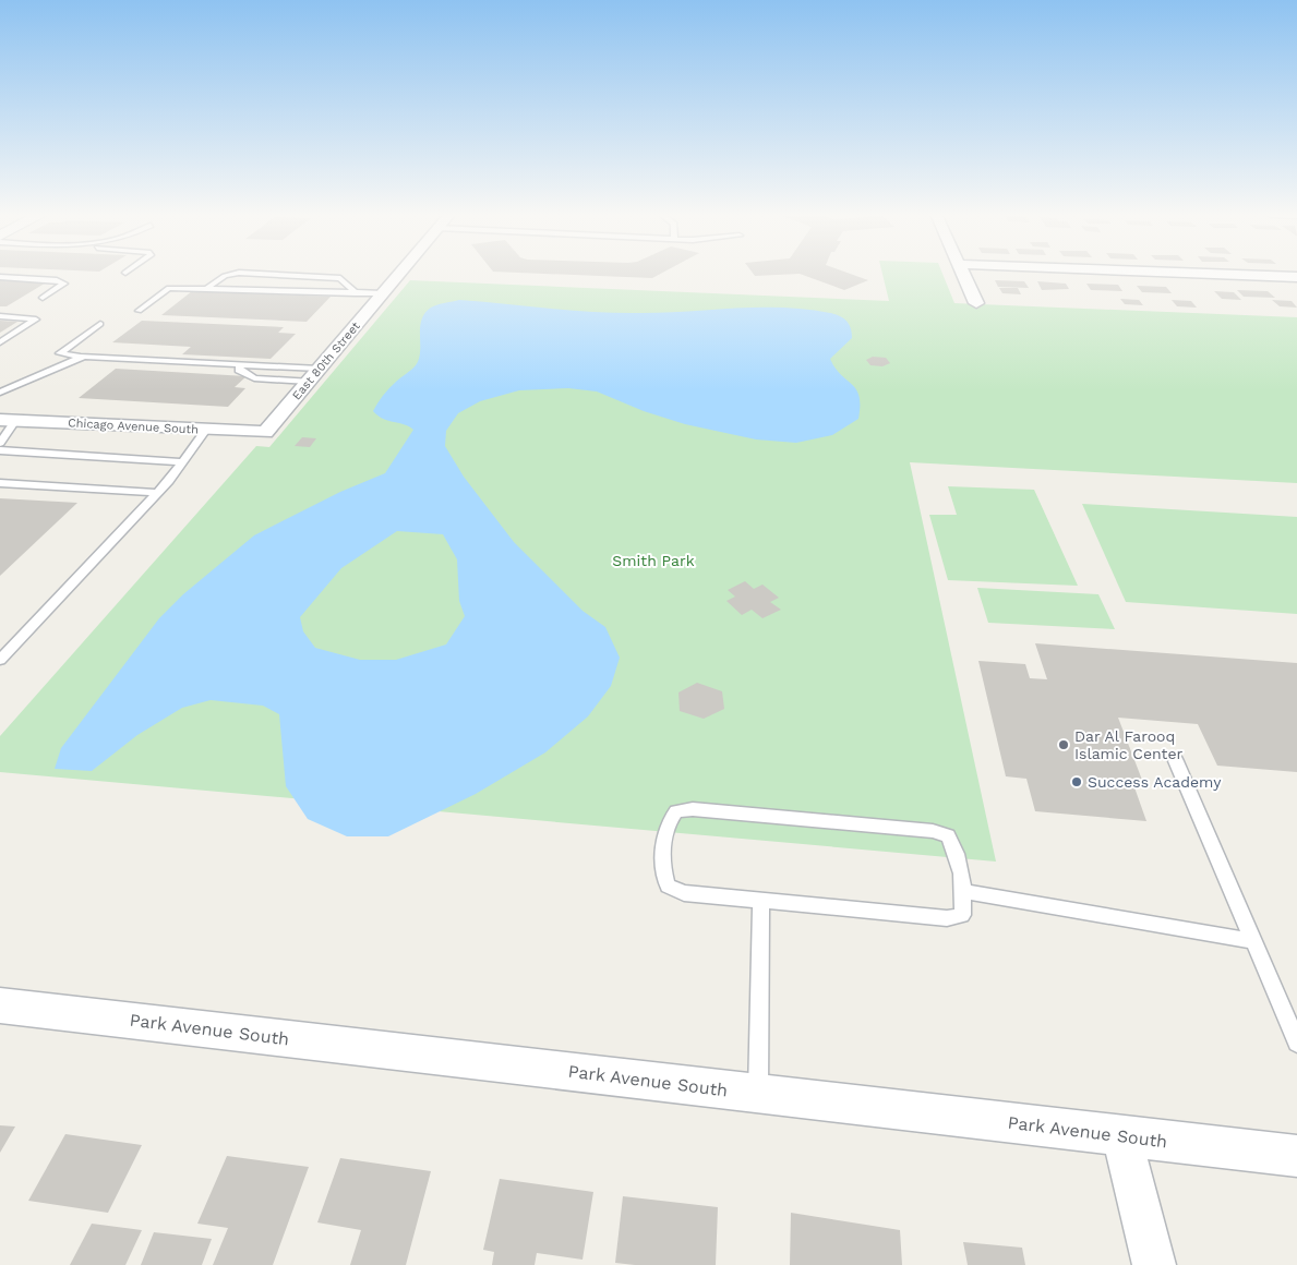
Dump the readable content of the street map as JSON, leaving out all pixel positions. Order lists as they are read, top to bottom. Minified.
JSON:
{"streets":{"street":["East 80th Street","Chicago Avenue South","Park Avenue South"]},"crossings":[["East 80th Street","Chicago Avenue South"]],"parks":["Smith Park"],"places":["Dar Al Farooq Islamic Center","Success Academy"]}
